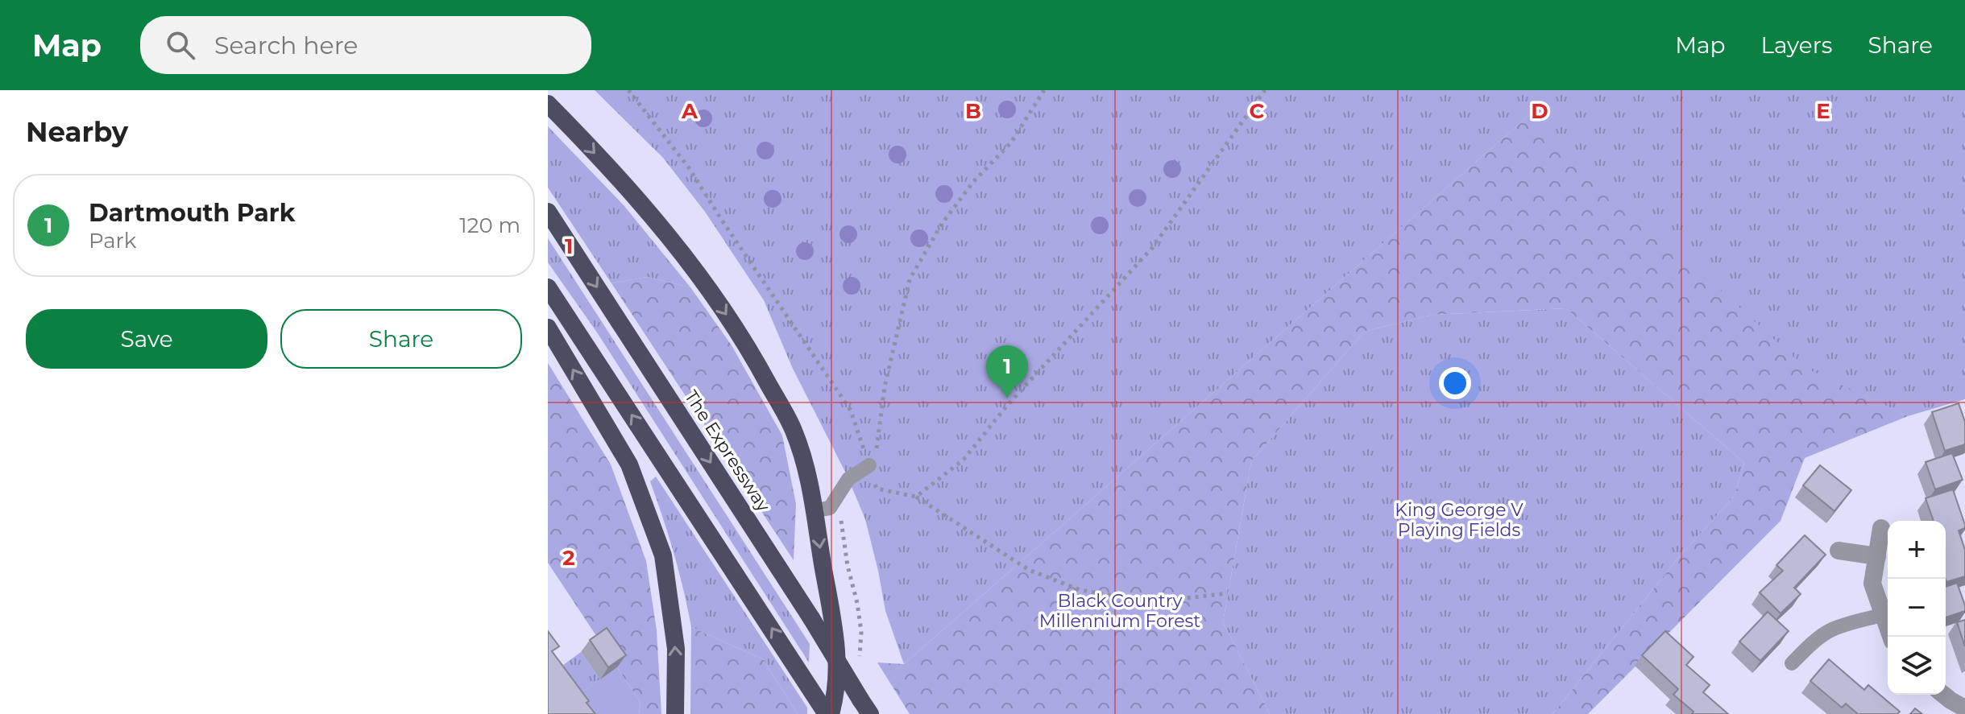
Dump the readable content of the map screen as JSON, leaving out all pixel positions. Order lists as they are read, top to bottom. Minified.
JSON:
{"streets":{"highway":["The Expressway"]},"parks":["King George V Playing Fields","Black Country Millennium Forest"],"page":{"header":"Map","search":"Search here","nav":["Map","Layers","Share"],"heading":"Nearby","list":[{"mark":"1","name":"Dartmouth Park","note":"Park","value":"120 m"}],"buttons":["Save","Share"],"pins":"1","map_buttons":["+","−"]},"grid":{"columns":["A","B","C","D","E"],"rows":["1","2"]}}
